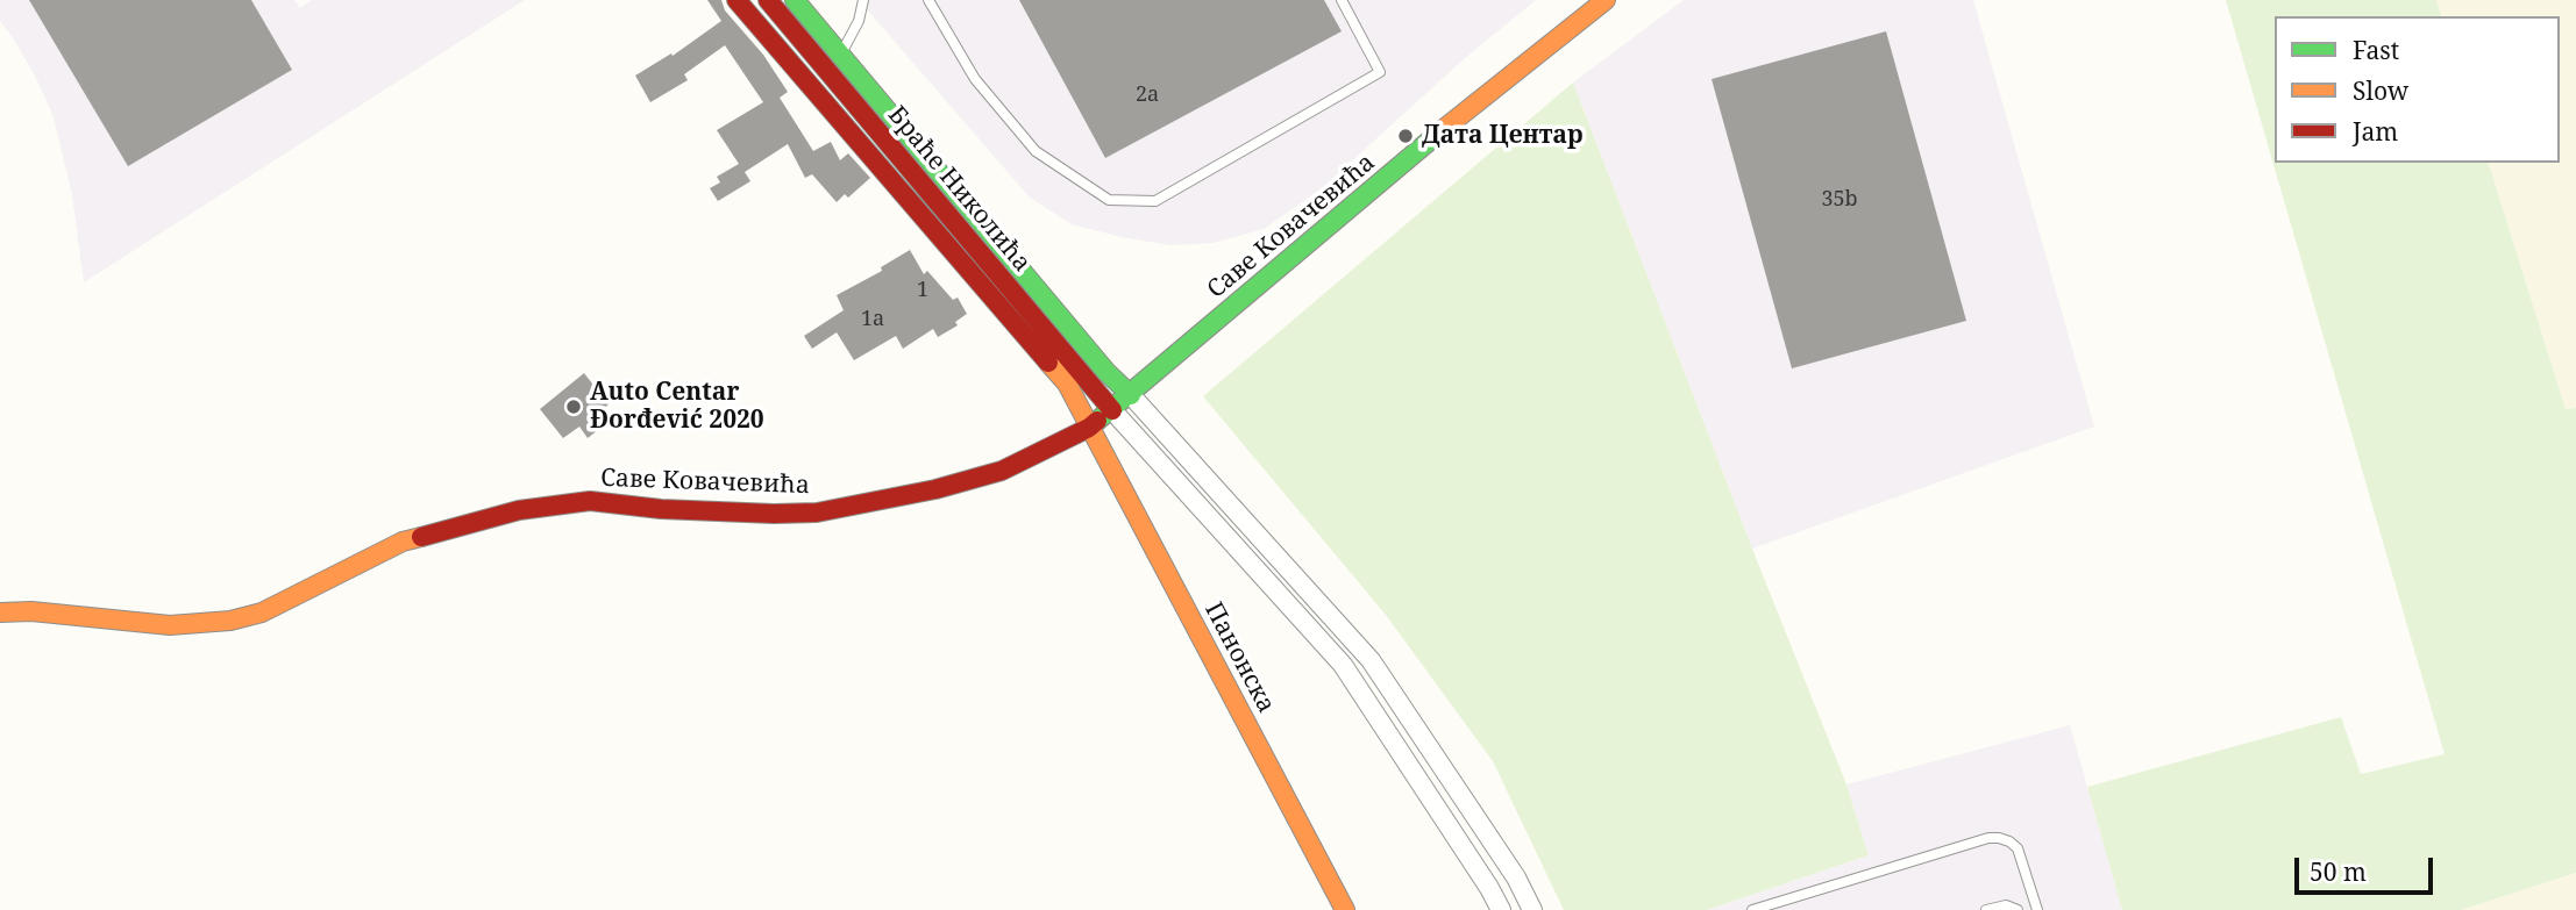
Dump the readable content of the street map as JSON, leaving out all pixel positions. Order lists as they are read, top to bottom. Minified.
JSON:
{"streets":{"street":["Браће Николића","Саве Ковачевића","Панонска"]},"crossings":[["Браће Николића","Саве Ковачевића"],["Саве Ковачевића","Панонска"]],"places":["Дата Центар","Auto Centar Đorđević 2020"],"house_numbers":["2a","35b","1","1a"],"legend":["Fast","Slow","Jam"],"scale_bar":"50 m"}
